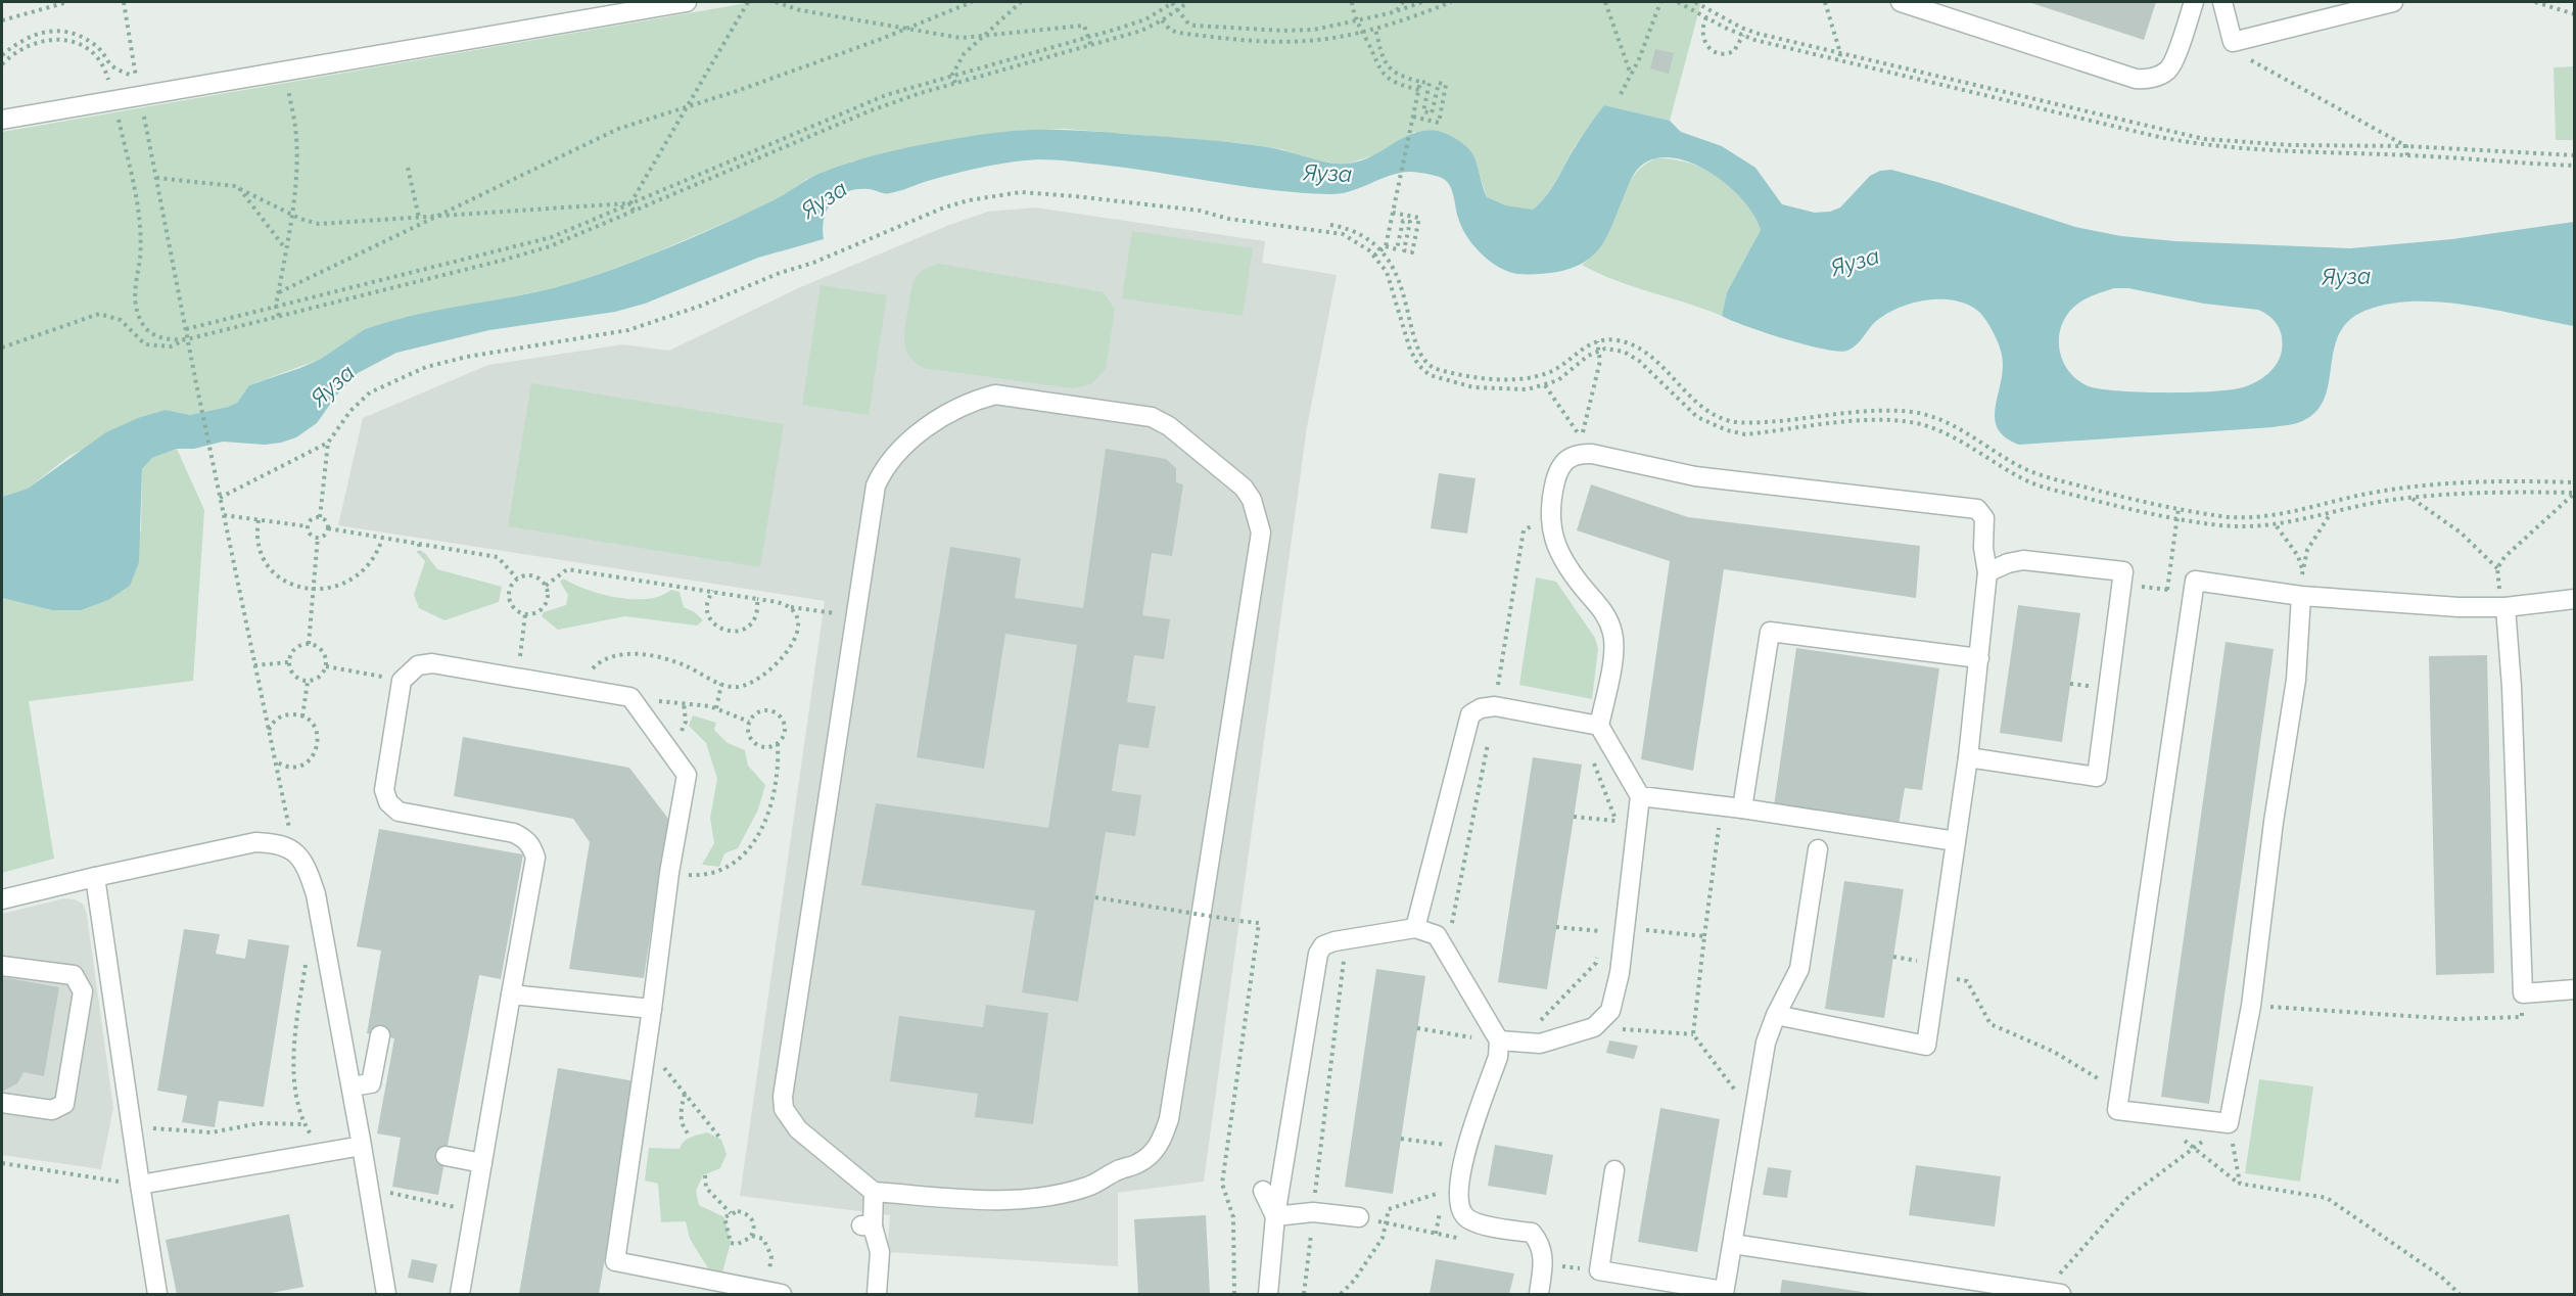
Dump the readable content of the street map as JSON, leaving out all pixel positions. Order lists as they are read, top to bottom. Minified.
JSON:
{"water":["Яуза"]}
